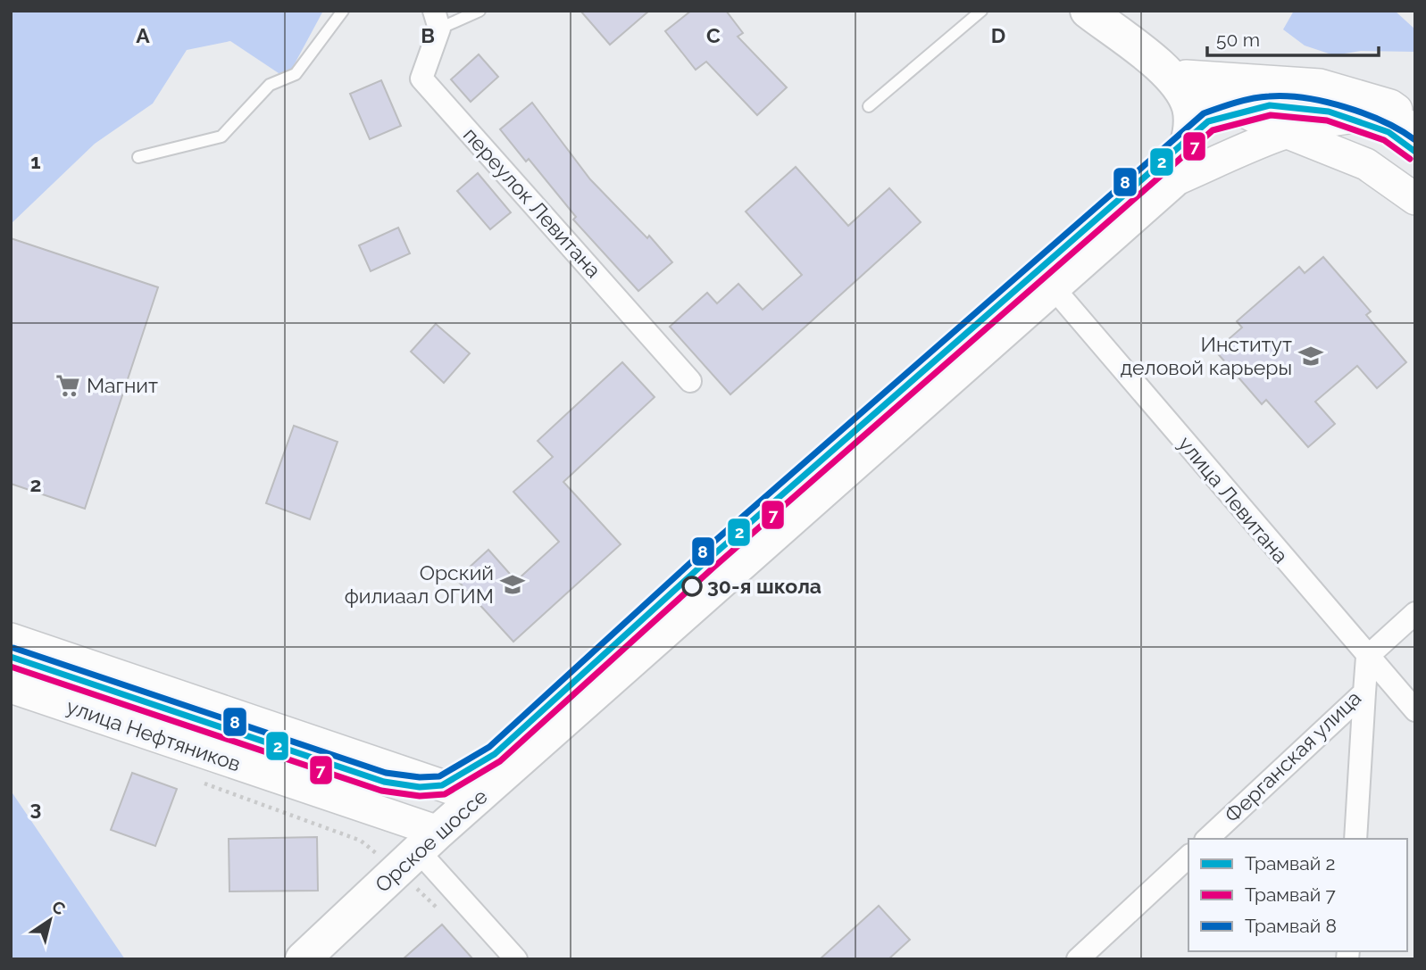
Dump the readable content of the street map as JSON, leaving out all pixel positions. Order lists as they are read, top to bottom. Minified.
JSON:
{"streets":{"main road":["улица Нефтяников","Орское шоссе"],"street":["переулок Левитана","улица Левитана","Ферганская улица"]},"crossings":[["улица Левитана","Ферганская улица"],["улица Левитана","Орское шоссе"],["улица Нефтяников","Орское шоссе"]],"places":{"school or university":["Институт деловой карьеры","Орский филиаал ОГИМ"],"supermarket":["Магнит"],"other":["30-я школа"]},"lines":["tram line 8","tram line 2","tram line 7"],"legend":["Трамвай 2","Трамвай 7","Трамвай 8"],"scale_bar":"50 m","north":"top right","grid":{"columns":["A","B","C","D"],"rows":["1","2","3"]}}
